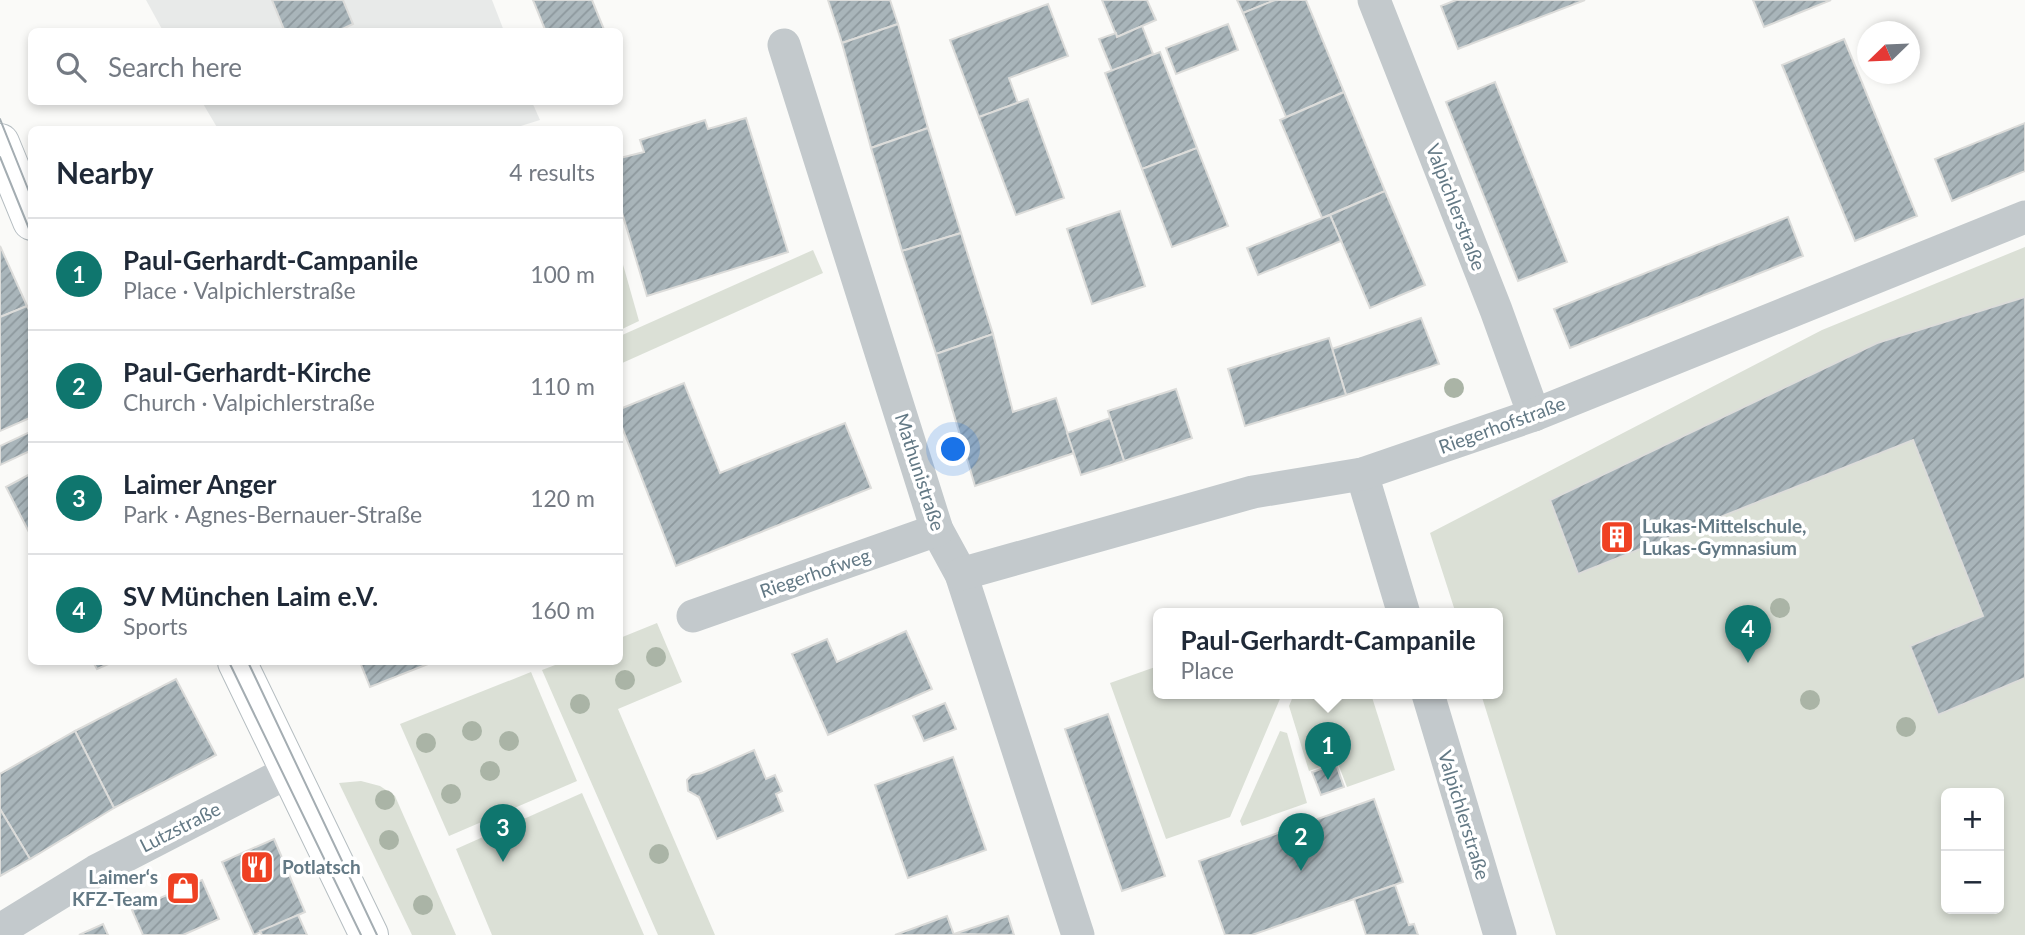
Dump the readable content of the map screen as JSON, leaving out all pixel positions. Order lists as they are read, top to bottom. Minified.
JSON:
{"streets":{"street":["Valpichlerstraße","Riegerhofstraße","Mathunistraße","Riegerhofweg","Lutzstraße"]},"crossings":[["Valpichlerstraße","Riegerhofstraße"],["Riegerhofstraße","Mathunistraße"],["Mathunistraße","Riegerhofweg"]],"places":{"building":["Lukas-Mittelschule, Lukas-Gymnasium"],"restaurant":["Potlatsch"],"shop":["Laimer‘s KFZ-Team"]},"north":"bottom left","page":{"search":"Search here","heading":["Nearby","4 results"],"list":[{"mark":"1","name":"Paul-Gerhardt-Campanile","note":"Place · Valpichlerstraße","value":"100 m"},{"mark":"2","name":"Paul-Gerhardt-Kirche","note":"Church · Valpichlerstraße","value":"110 m"},{"mark":"3","name":"Laimer Anger","note":"Park · Agnes-Bernauer-Straße","value":"120 m"},{"mark":"4","name":"SV München Laim e.V.","note":"Sports","value":"160 m"}],"pins":["4","1","3","2"],"popup":["Paul-Gerhardt-Campanile","Place"],"map_buttons":["+","−"]}}
